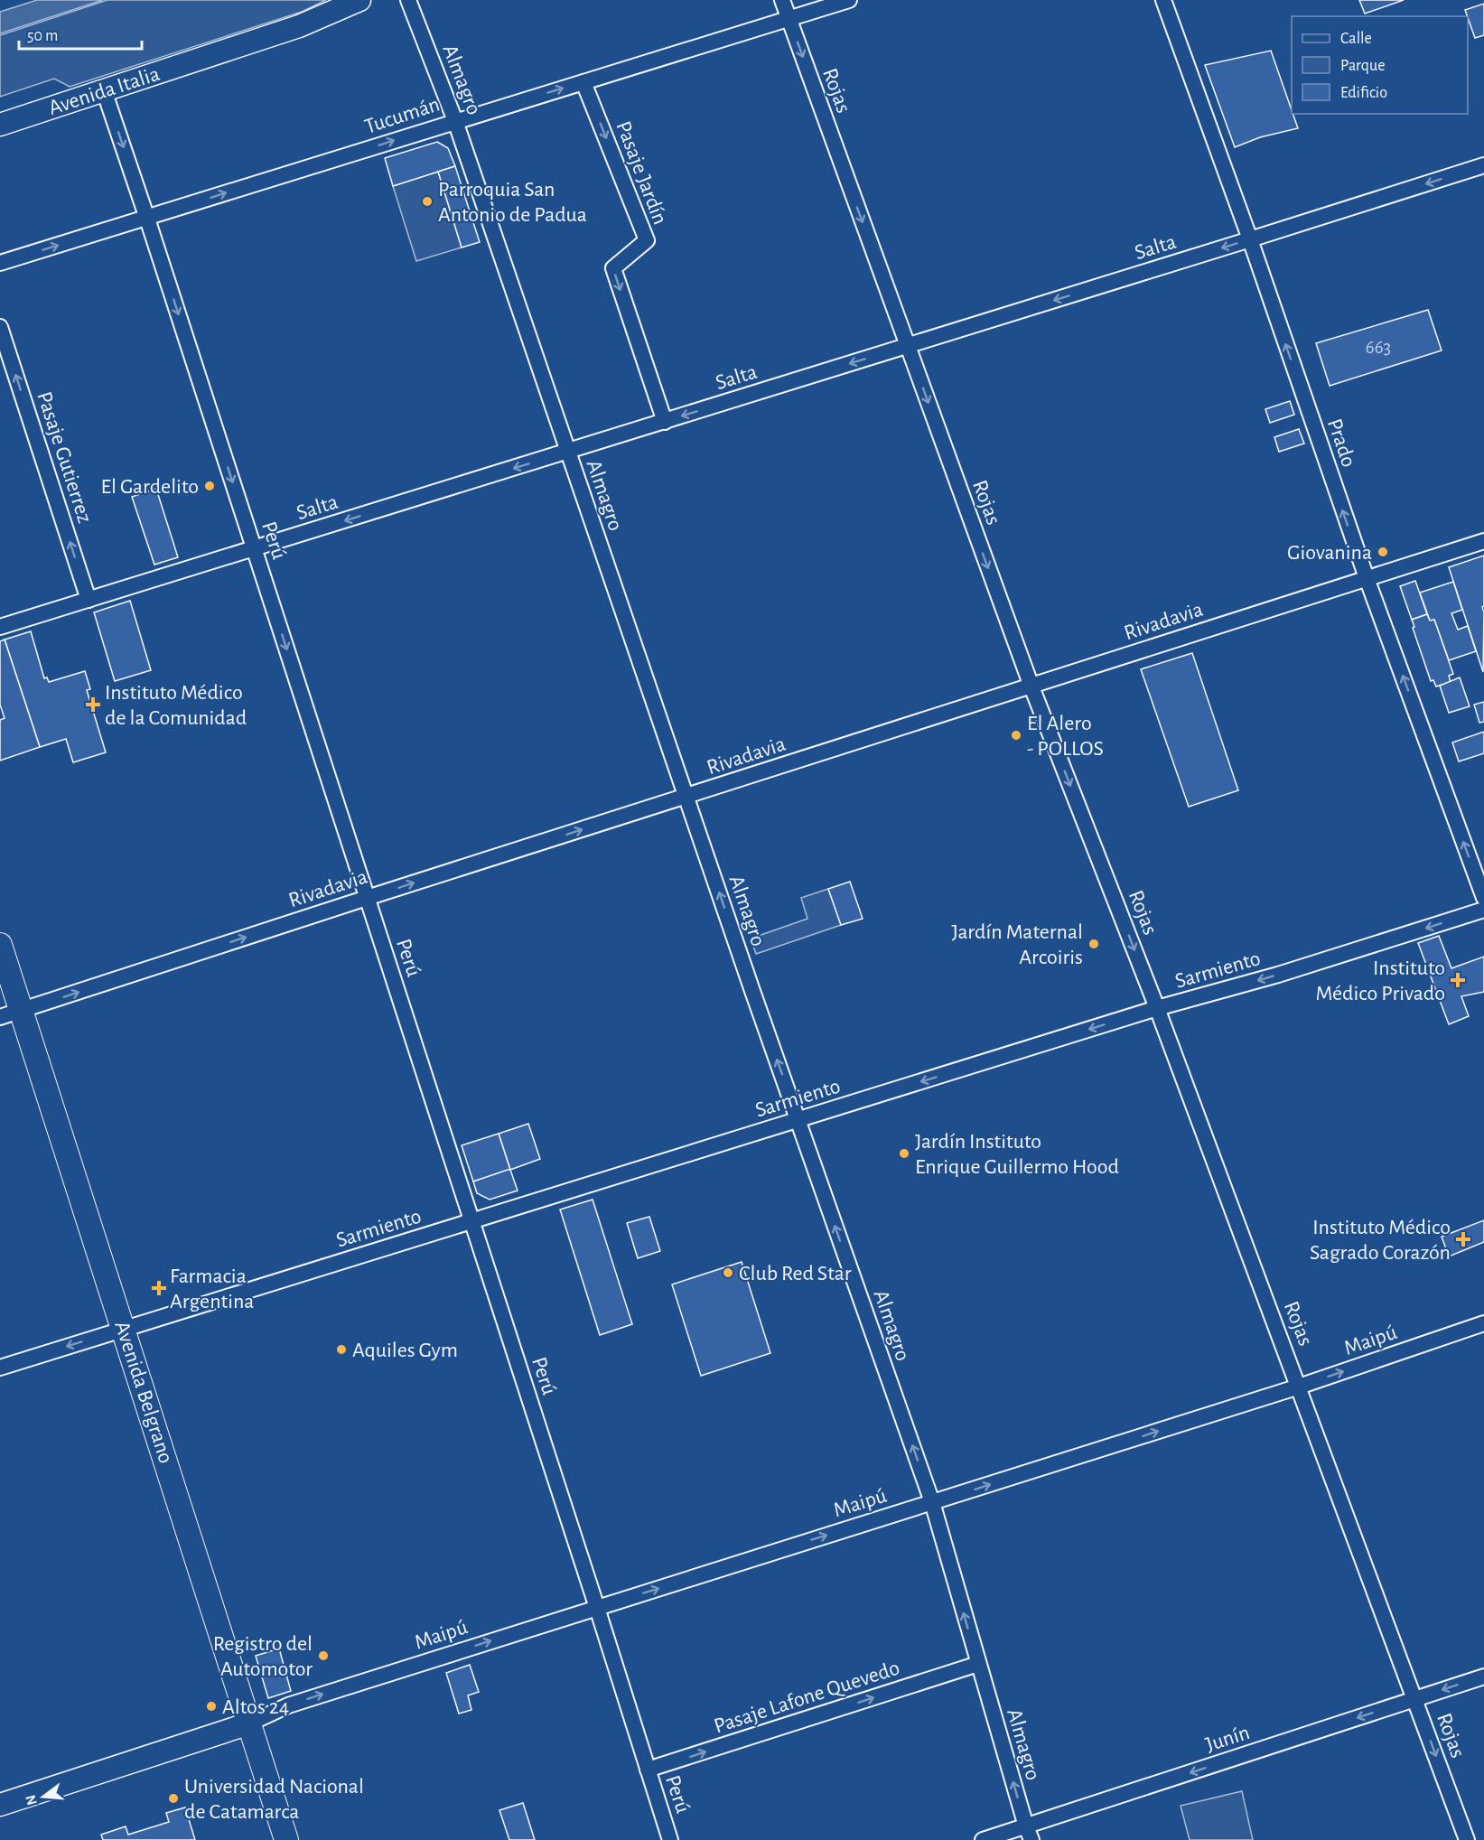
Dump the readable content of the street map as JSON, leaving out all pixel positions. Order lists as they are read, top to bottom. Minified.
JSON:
{"streets":{"main road":["Avenida Italia","Avenida Belgrano"],"street":["Almagro","Rojas","Tucumán","Pasaje Jardín","Salta","Prado","Pasaje Gutierrez","Perú","Rivadavia","Sarmiento","Maipú","Pasaje Lafone Quevedo","Junín"]},"crossings":[["Almagro","Tucumán"],["Almagro","Salta"],["Almagro","Rivadavia"],["Almagro","Sarmiento"],["Almagro","Maipú"],["Almagro","Pasaje Lafone Quevedo"],["Almagro","Junín"],["Avenida Italia","Perú"],["Rojas","Tucumán"],["Rojas","Salta"],["Rojas","Rivadavia"],["Rojas","Sarmiento"],["Rojas","Maipú"],["Rojas","Junín"],["Tucumán","Pasaje Jardín"],["Tucumán","Perú"],["Pasaje Jardín","Salta"],["Salta","Prado"],["Salta","Pasaje Gutierrez"],["Salta","Perú"],["Prado","Rivadavia"],["Perú","Rivadavia"],["Perú","Sarmiento"],["Perú","Maipú"],["Perú","Pasaje Lafone Quevedo"],["Rivadavia","Avenida Belgrano"],["Sarmiento","Avenida Belgrano"],["Maipú","Avenida Belgrano"]],"one_way":["Almagro","Rojas","Tucumán","Pasaje Jardín","Salta","Prado","Pasaje Gutierrez","Perú","Rivadavia","Sarmiento","Maipú","Pasaje Lafone Quevedo","Junín"],"places":{"other":["Parroquia San Antonio de Padua","El Gardelito","Giovanina","El Alero - POLLOS","Jardín Maternal Arcoiris","Jardín Instituto Enrique Guillermo Hood","Club Red Star","Aquiles Gym","Registro del Automotor","Altos 24","Universidad Nacional de Catamarca"],"health":["Instituto Médico de la Comunidad","Instituto Médico Privado","Instituto Médico Sagrado Corazón","Farmacia Argentina"]},"house_numbers":["663"],"legend":["Calle","Parque","Edificio"],"scale_bar":"50 m","north":"left"}
